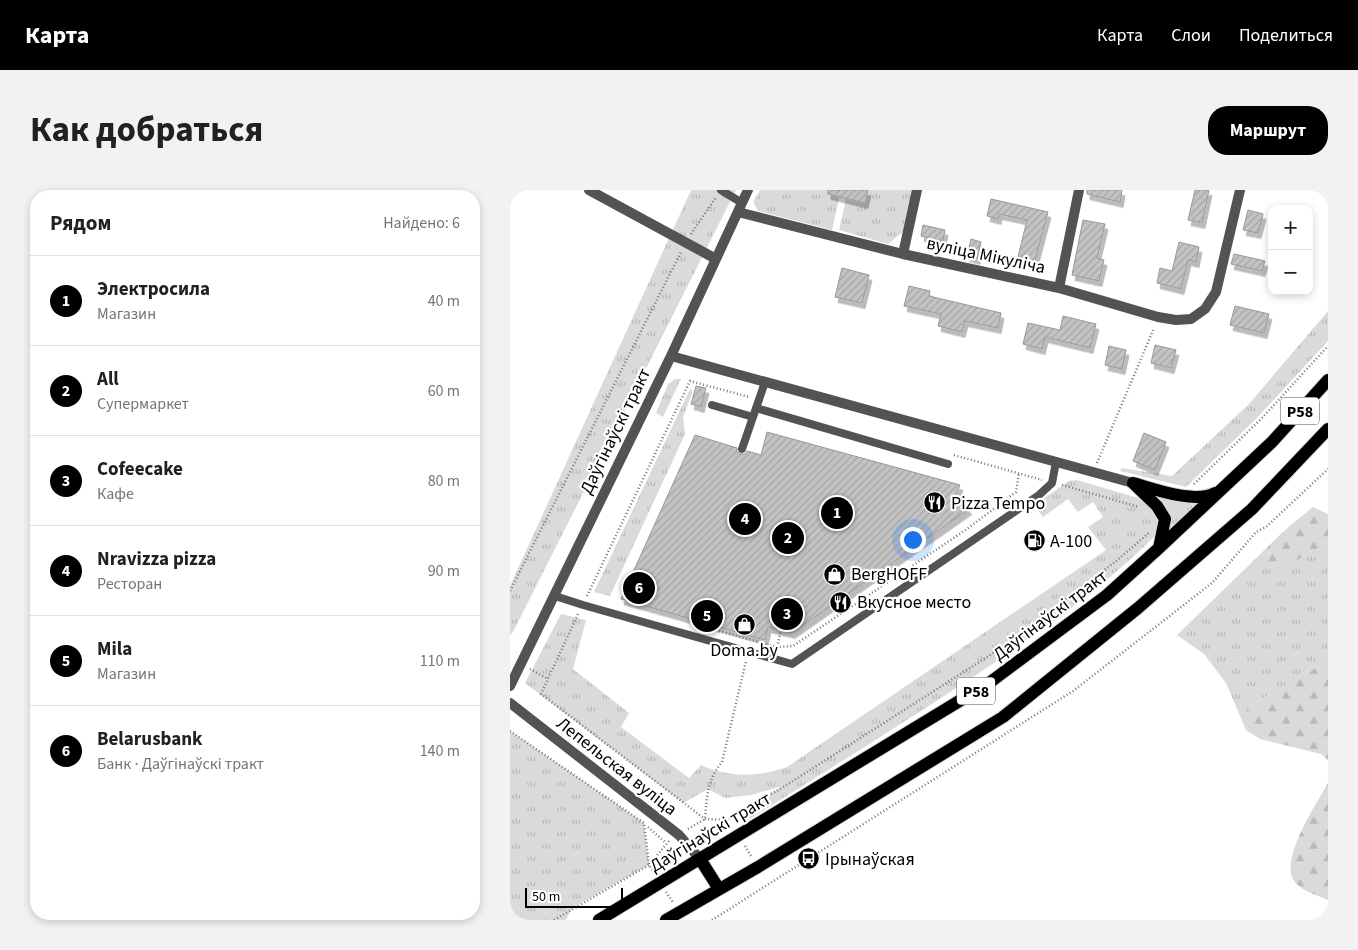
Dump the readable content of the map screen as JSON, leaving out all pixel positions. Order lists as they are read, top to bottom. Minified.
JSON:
{"streets":{"main road":["Р58","Даўгінаўскі тракт"],"street":["вуліца Мікуліча","Лепельская вуліца"]},"crossings":[["вуліца Мікуліча","Даўгінаўскі тракт"],["Даўгінаўскі тракт","Лепельская вуліца"]],"places":{"restaurant":["Pizza Tempo","Вкусное место"],"fuel station":["A-100"],"shop":["BergHOFF","Doma.by"],"bus stop":["Ірынаўская"]},"scale_bar":"50 m","page":{"header":"Карта","nav":["Карта","Слои","Поделиться"],"title":"Как добраться","buttons":"Маршрут","heading":["Рядом","Найдено: 6"],"map_buttons":["+","−"],"list":[{"mark":"1","name":"Электросила","note":"Магазин","value":"40 m"},{"mark":"2","name":"All","note":"Супермаркет","value":"60 m"},{"mark":"3","name":"Cofeecake","note":"Кафе","value":"80 m"},{"mark":"4","name":"Nravizza pizza","note":"Ресторан","value":"90 m"},{"mark":"5","name":"Mila","note":"Магазин","value":"110 m"},{"mark":"6","name":"Belarusbank","note":"Банк · Даўгінаўскі тракт","value":"140 m"}],"pins":["1","4","2","6","3","5"],"scale":"50 m"}}
